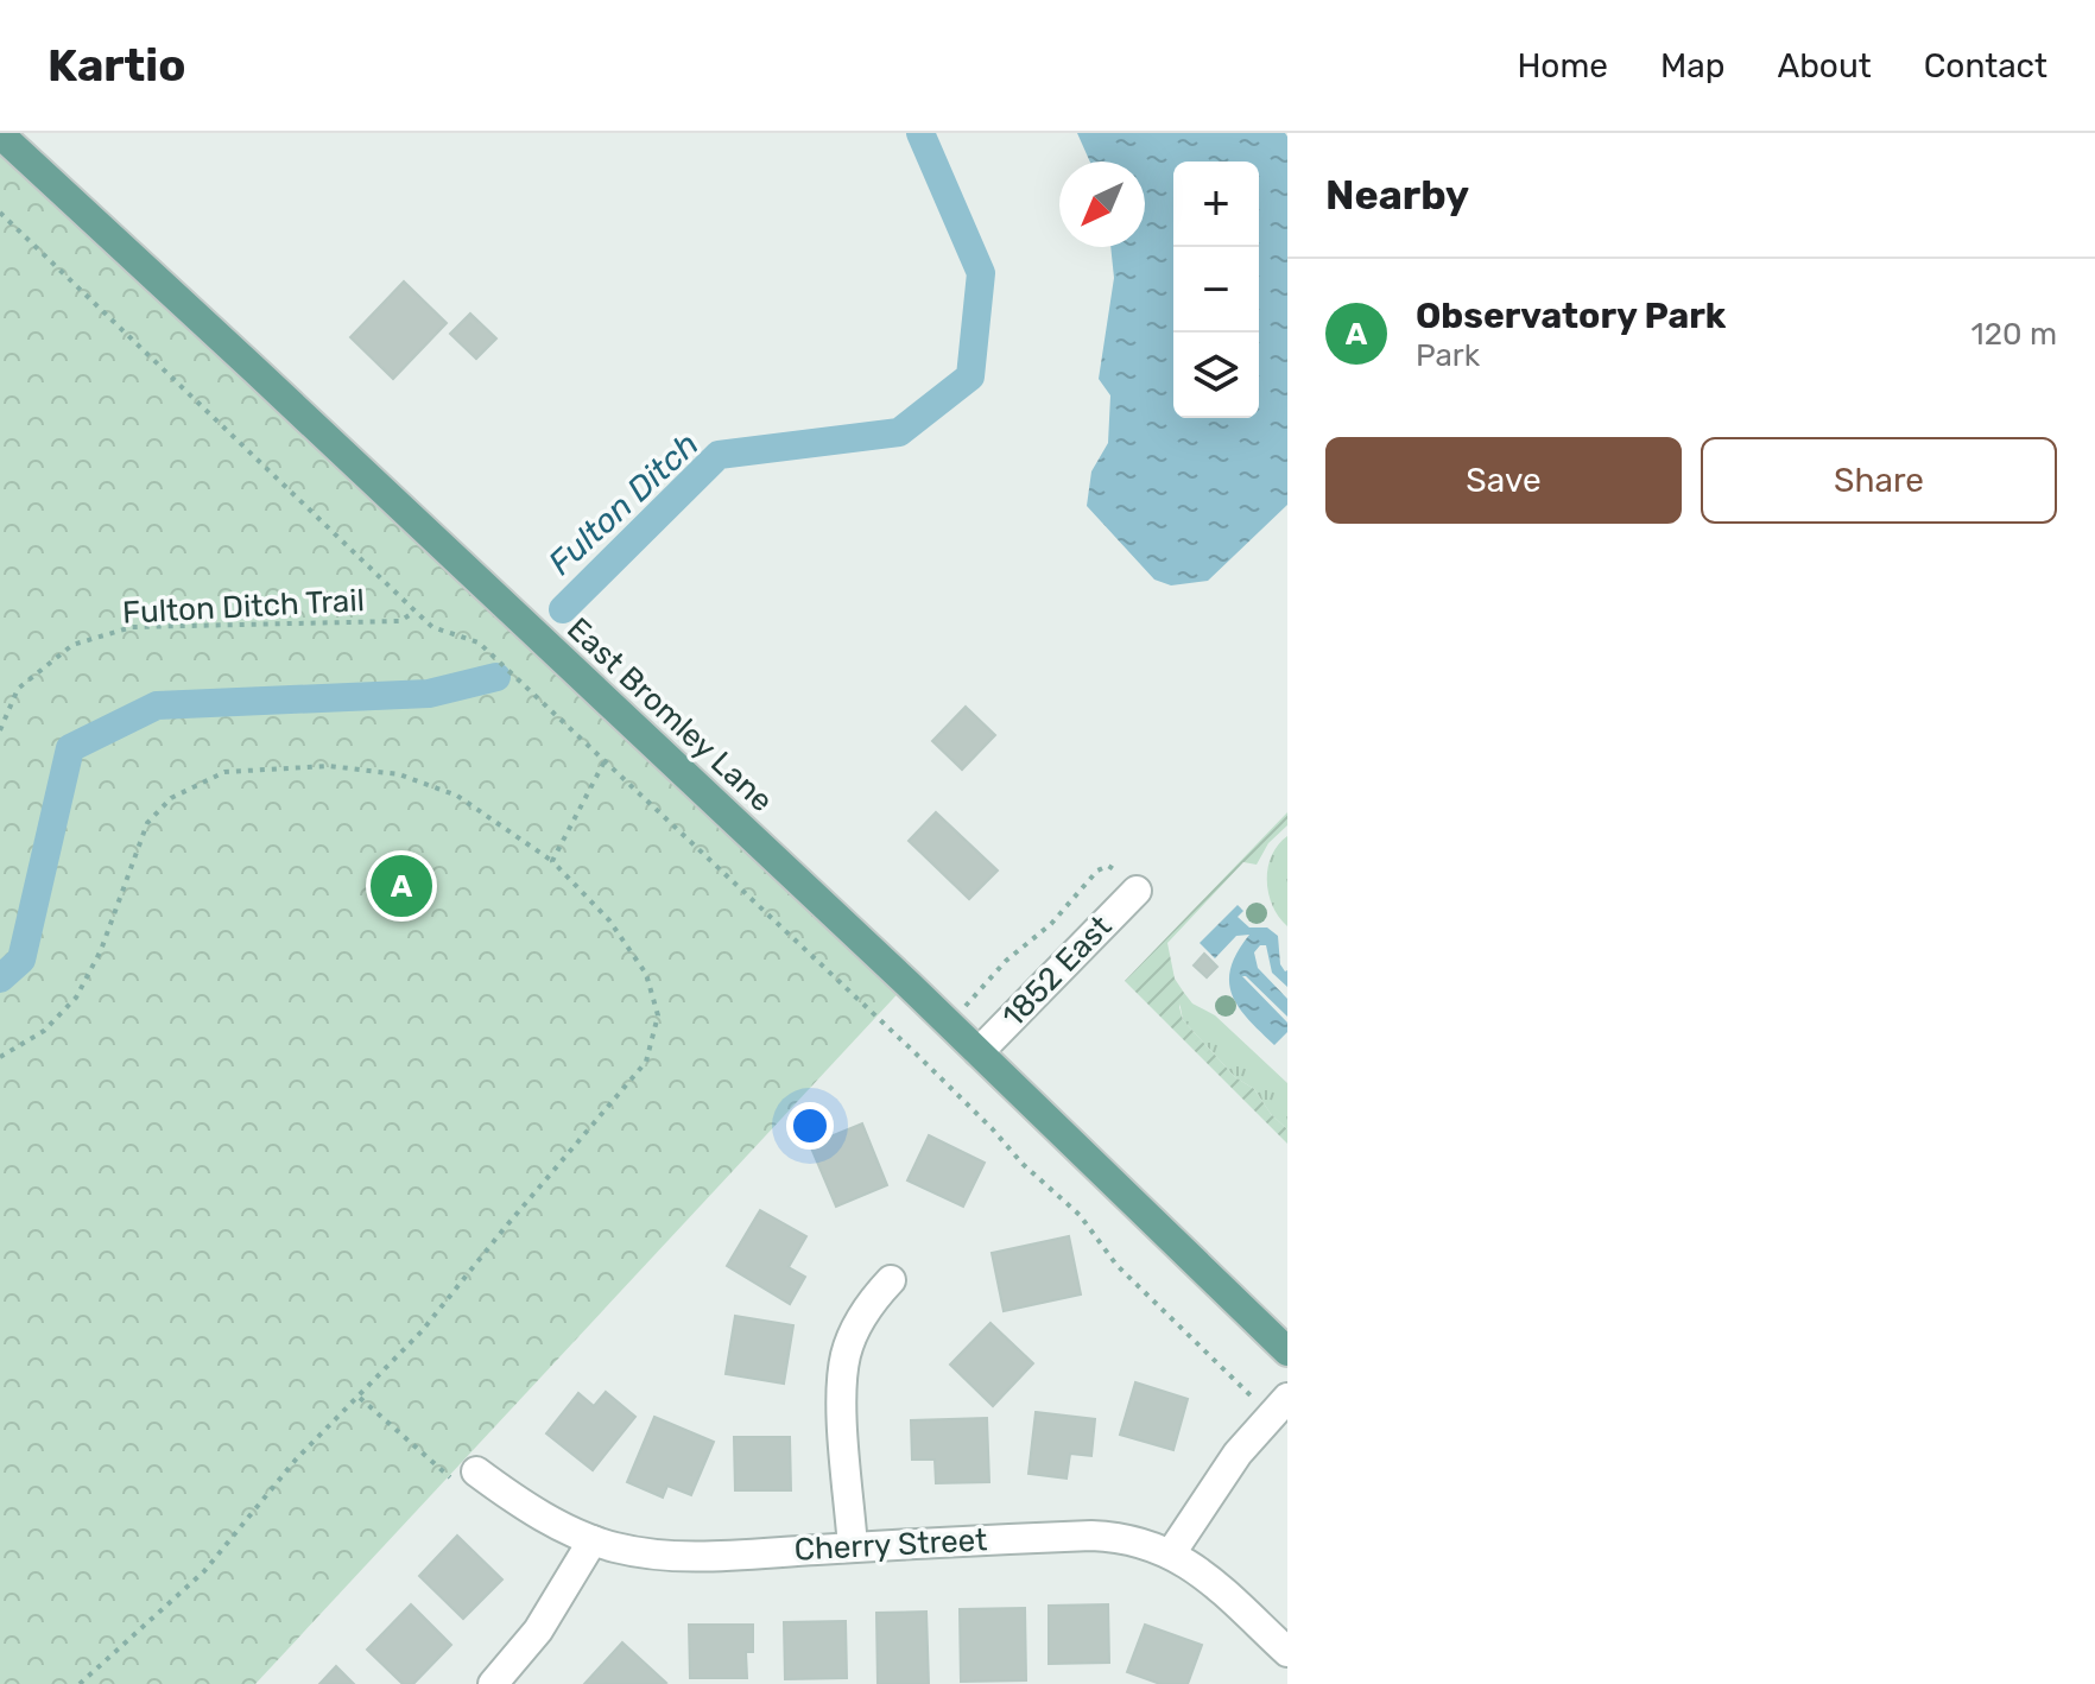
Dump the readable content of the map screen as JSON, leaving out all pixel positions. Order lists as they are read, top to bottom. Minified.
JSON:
{"streets":{"main road":["East Bromley Lane"],"street":["1852 East","Cherry Street"],"path":["Fulton Ditch Trail"]},"crossings":[["East Bromley Lane","1852 East"]],"water":["Fulton Ditch"],"north":"bottom left","page":{"header":"Kartio","nav":["Home","Map","About","Contact"],"heading":"Nearby","map_buttons":["+","−"],"list":[{"mark":"A","name":"Observatory Park","note":"Park","value":"120 m"}],"buttons":["Save","Share"],"pins":"A"}}
